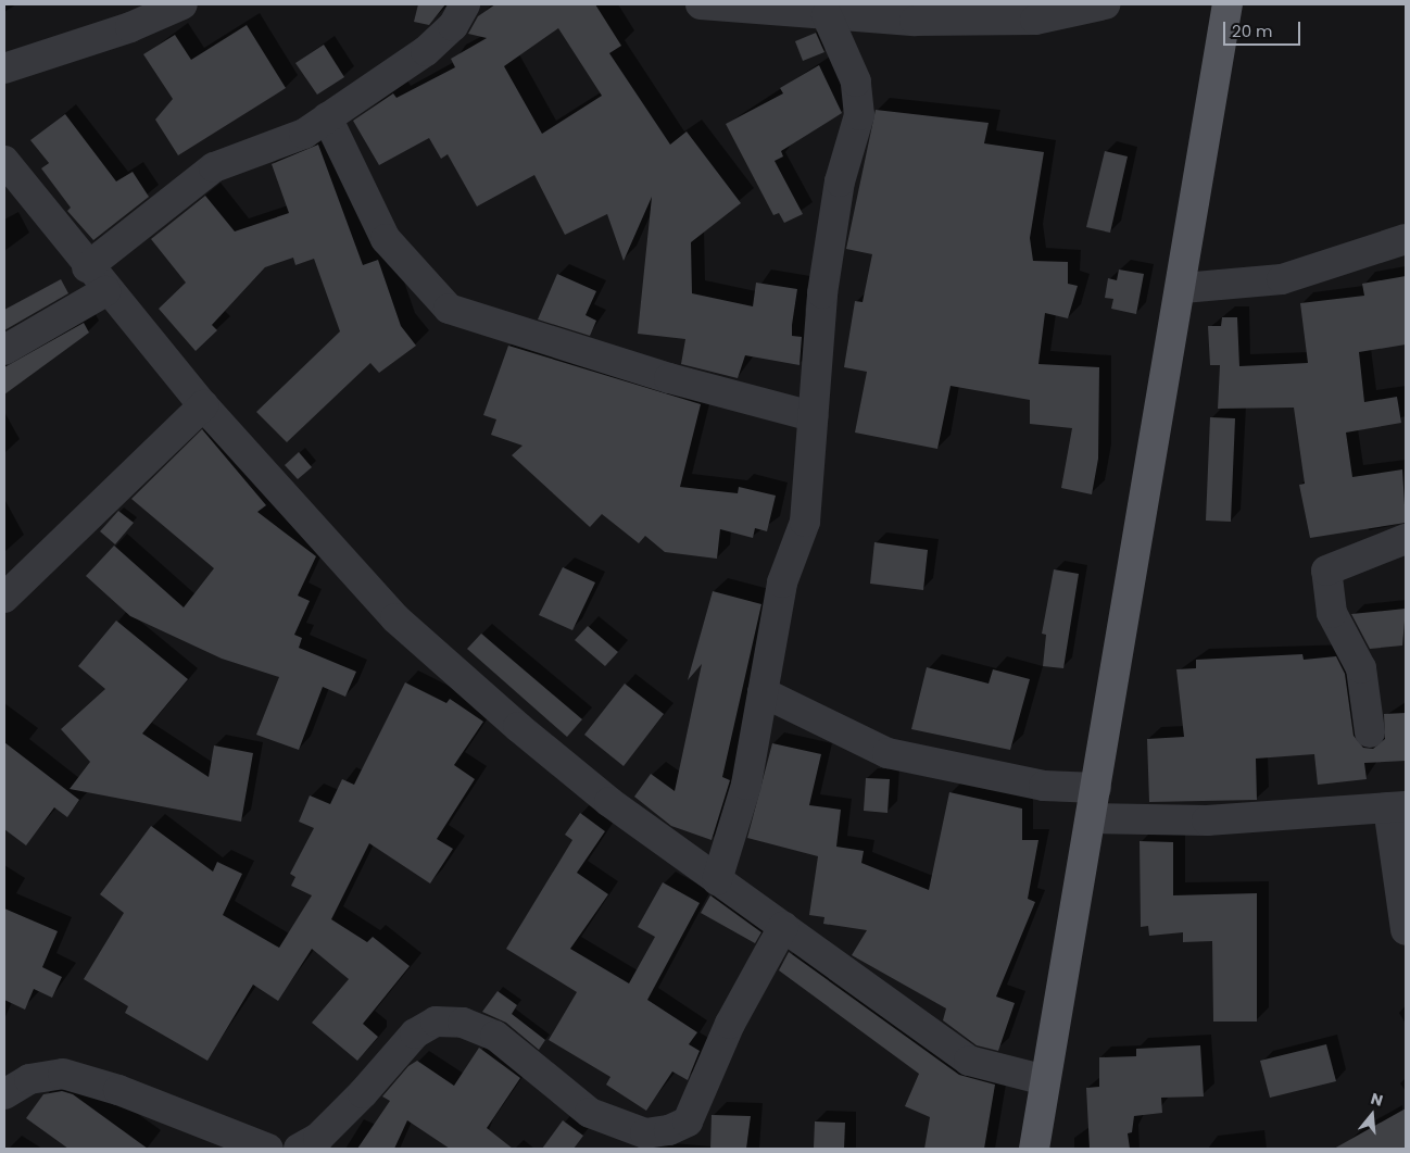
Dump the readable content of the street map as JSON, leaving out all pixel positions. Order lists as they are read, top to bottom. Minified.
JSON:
{"scale_bar":"20 m","north":"top"}
